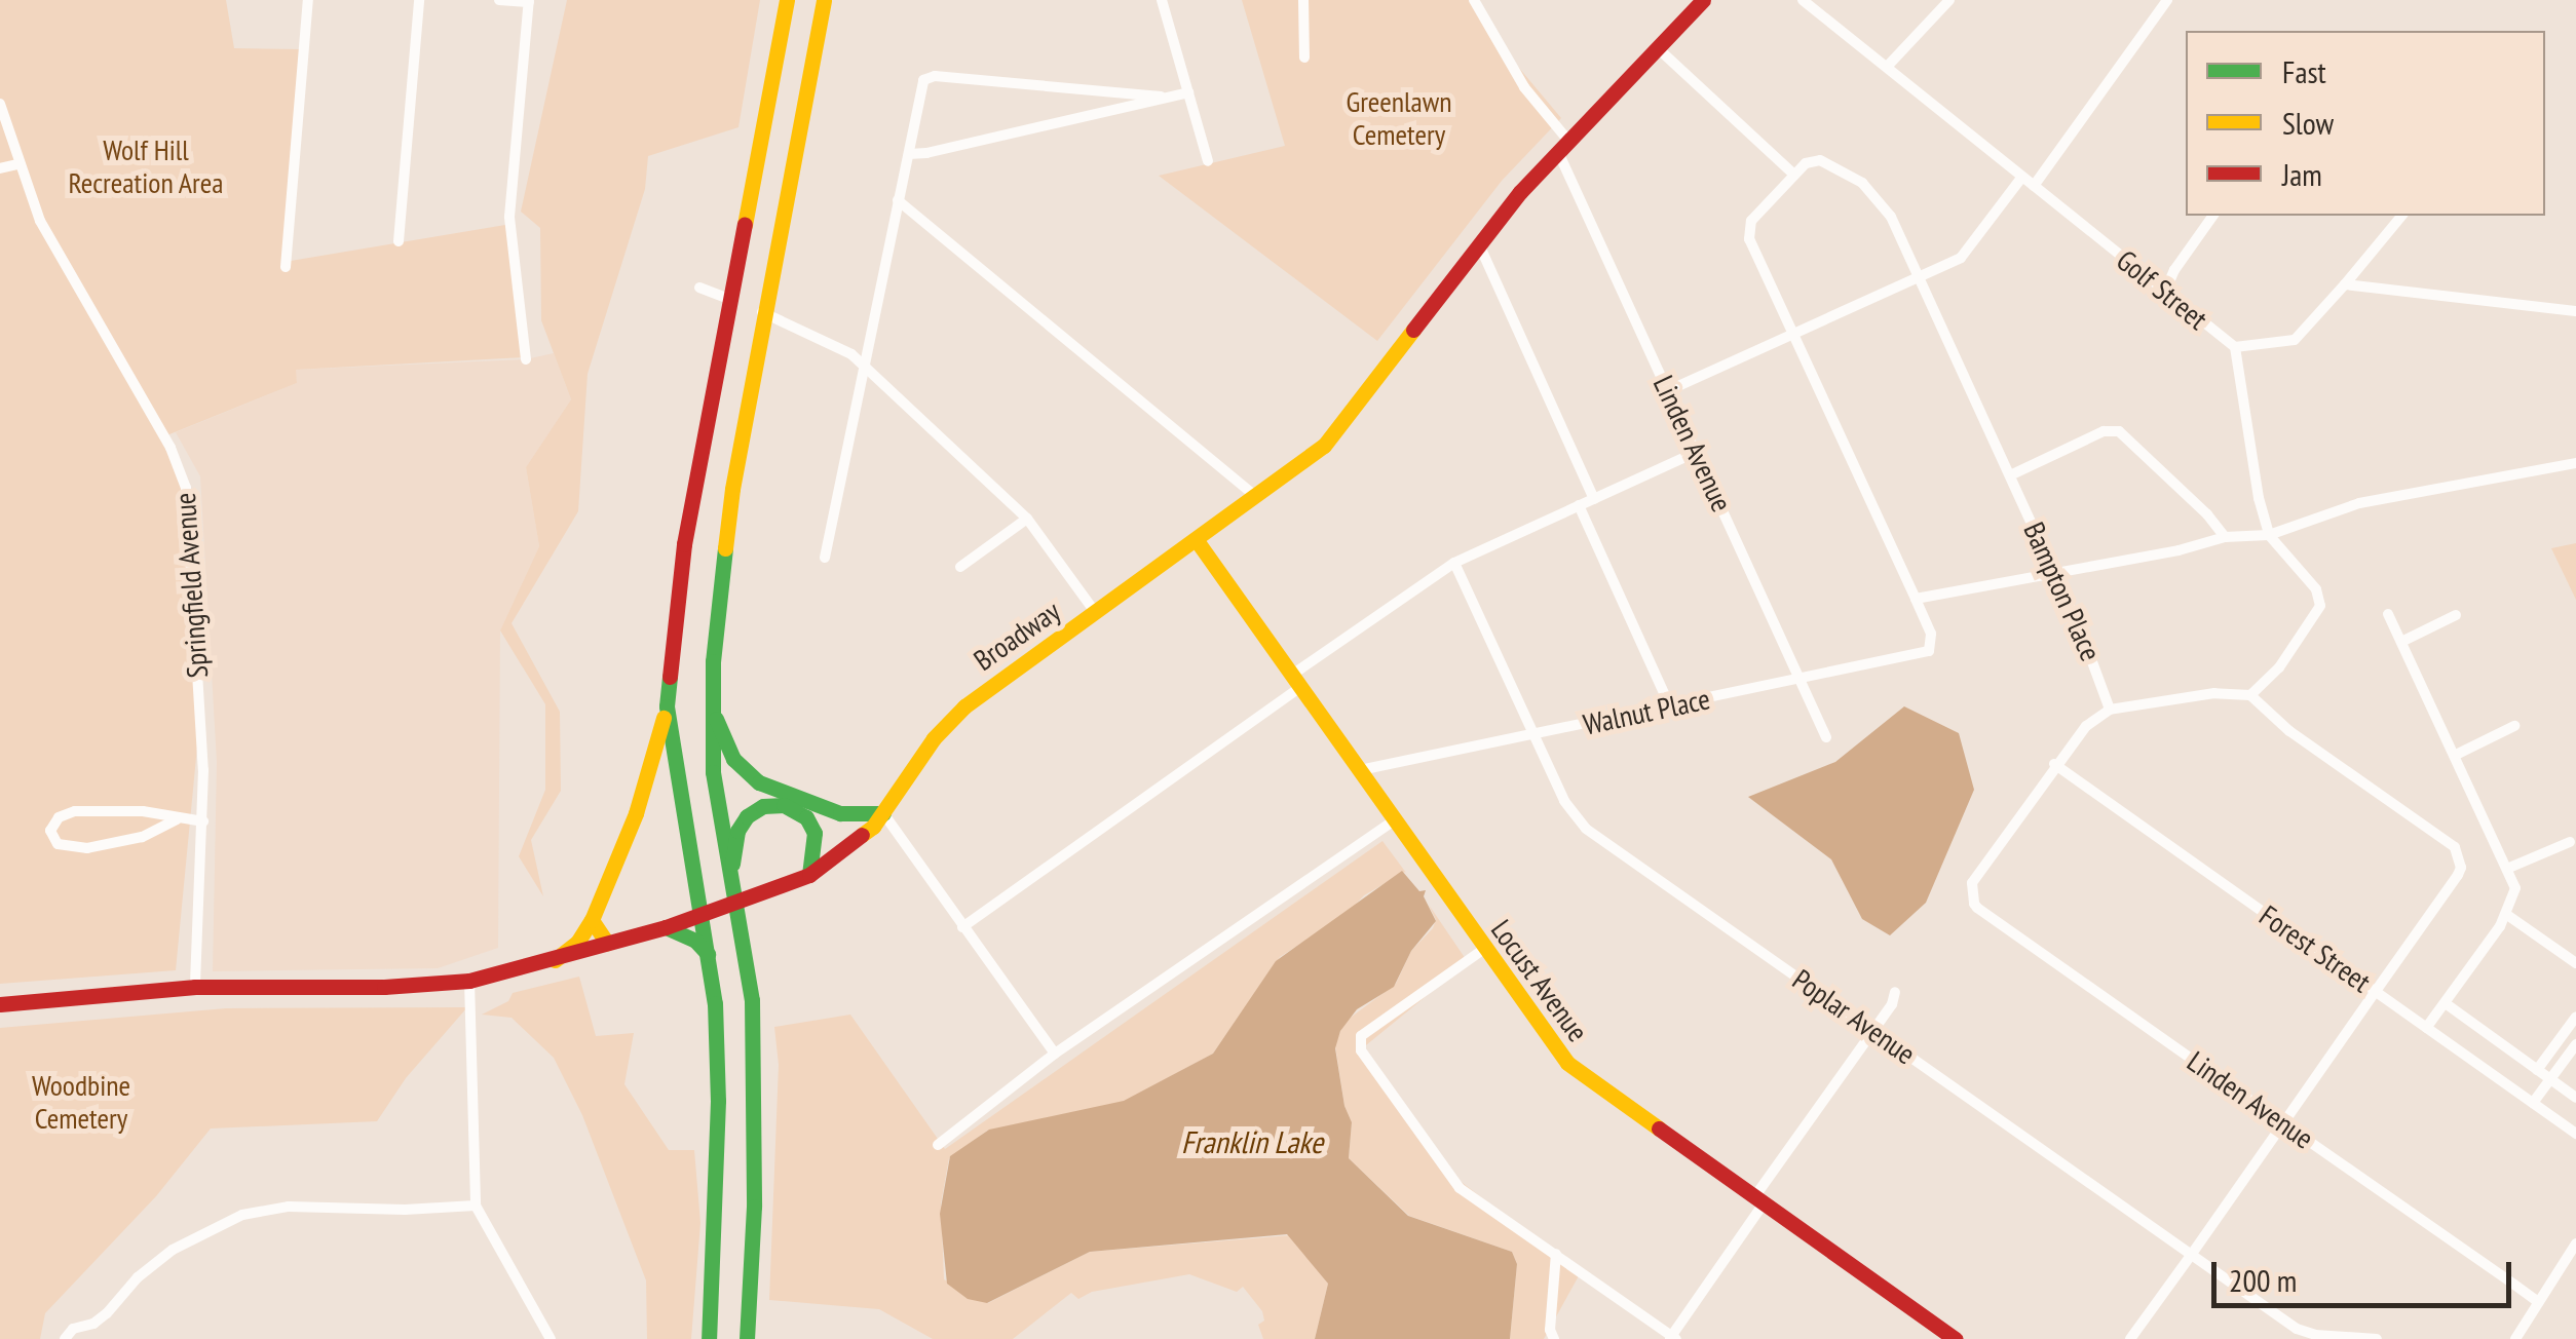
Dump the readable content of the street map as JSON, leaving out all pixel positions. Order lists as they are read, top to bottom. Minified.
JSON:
{"streets":{"main road":["Broadway","Locust Avenue"],"street":["Golf Street","Linden Avenue","Springfield Avenue","Bampton Place","Walnut Place","Forest Street","Poplar Avenue"]},"crossings":[["Linden Avenue","Broadway"],["Linden Avenue","Walnut Place"],["Linden Avenue","Forest Street"],["Springfield Avenue","Broadway"],["Broadway","Locust Avenue"],["Walnut Place","Locust Avenue"],["Walnut Place","Poplar Avenue"]],"water":["Franklin Lake"],"parks":["Greenlawn Cemetery","Wolf Hill Recreation Area","Woodbine Cemetery"],"legend":["Fast","Slow","Jam"],"scale_bar":"200 m"}
